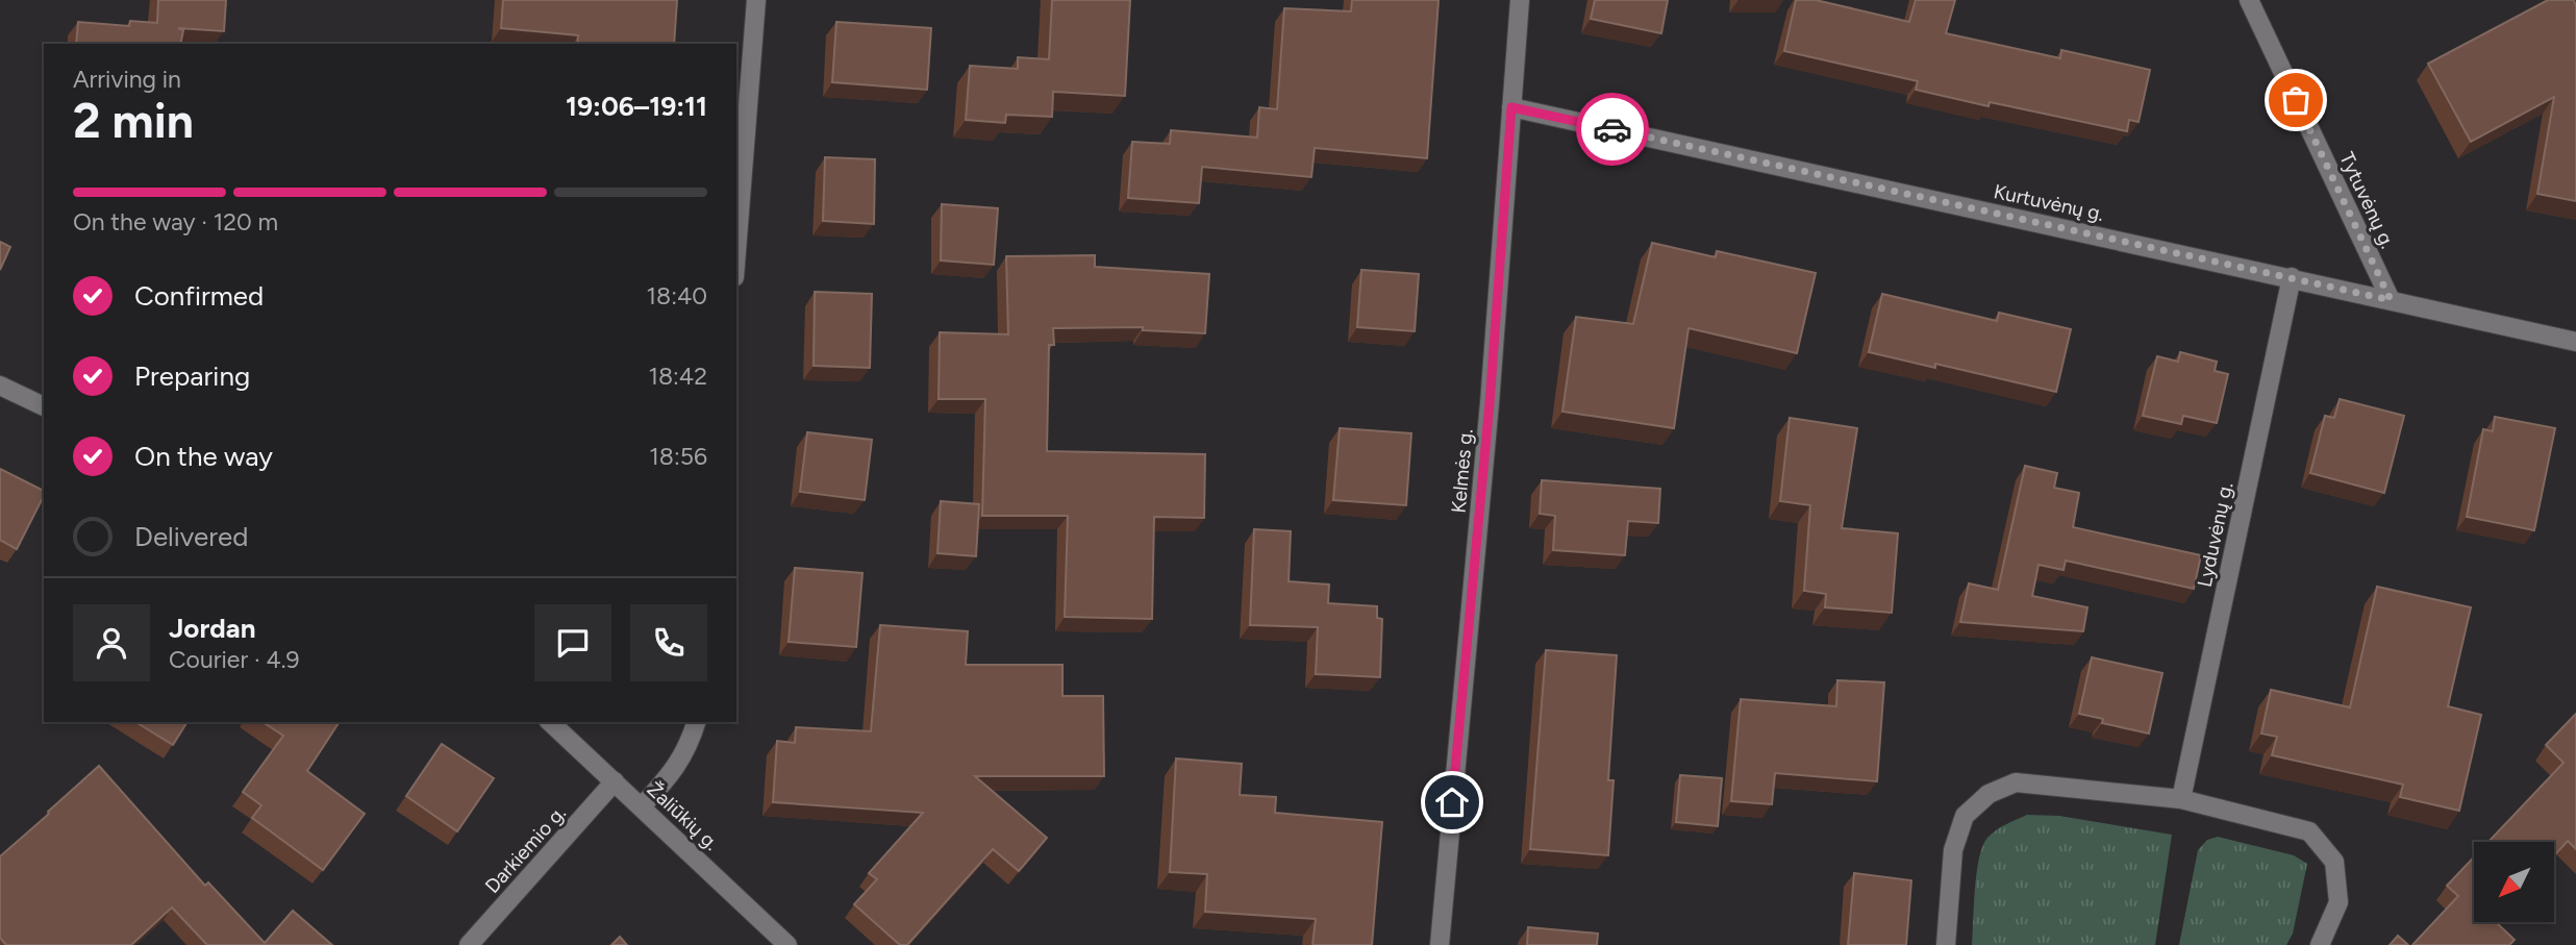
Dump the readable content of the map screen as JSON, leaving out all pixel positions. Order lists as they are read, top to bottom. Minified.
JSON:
{"streets":{"street":["Tytuvėnų g.","Kurtuvėnų g.","Kelmės g.","Lyduvėnų g.","Žaliūkių g.","Darkiemio g."]},"crossings":[["Tytuvėnų g.","Kurtuvėnų g."],["Kurtuvėnų g.","Kelmės g."],["Kurtuvėnų g.","Lyduvėnų g."],["Žaliūkių g.","Darkiemio g."]],"north":"bottom left","page":{"heading":["2 min","Arriving in","19:06–19:11"],"panel":["Jordan","Courier · 4.9"],"bar":"On the way · 120 m","list":[["Confirmed","18:40"],["Preparing","18:42"],["On the way","18:56"],"Delivered"]}}
